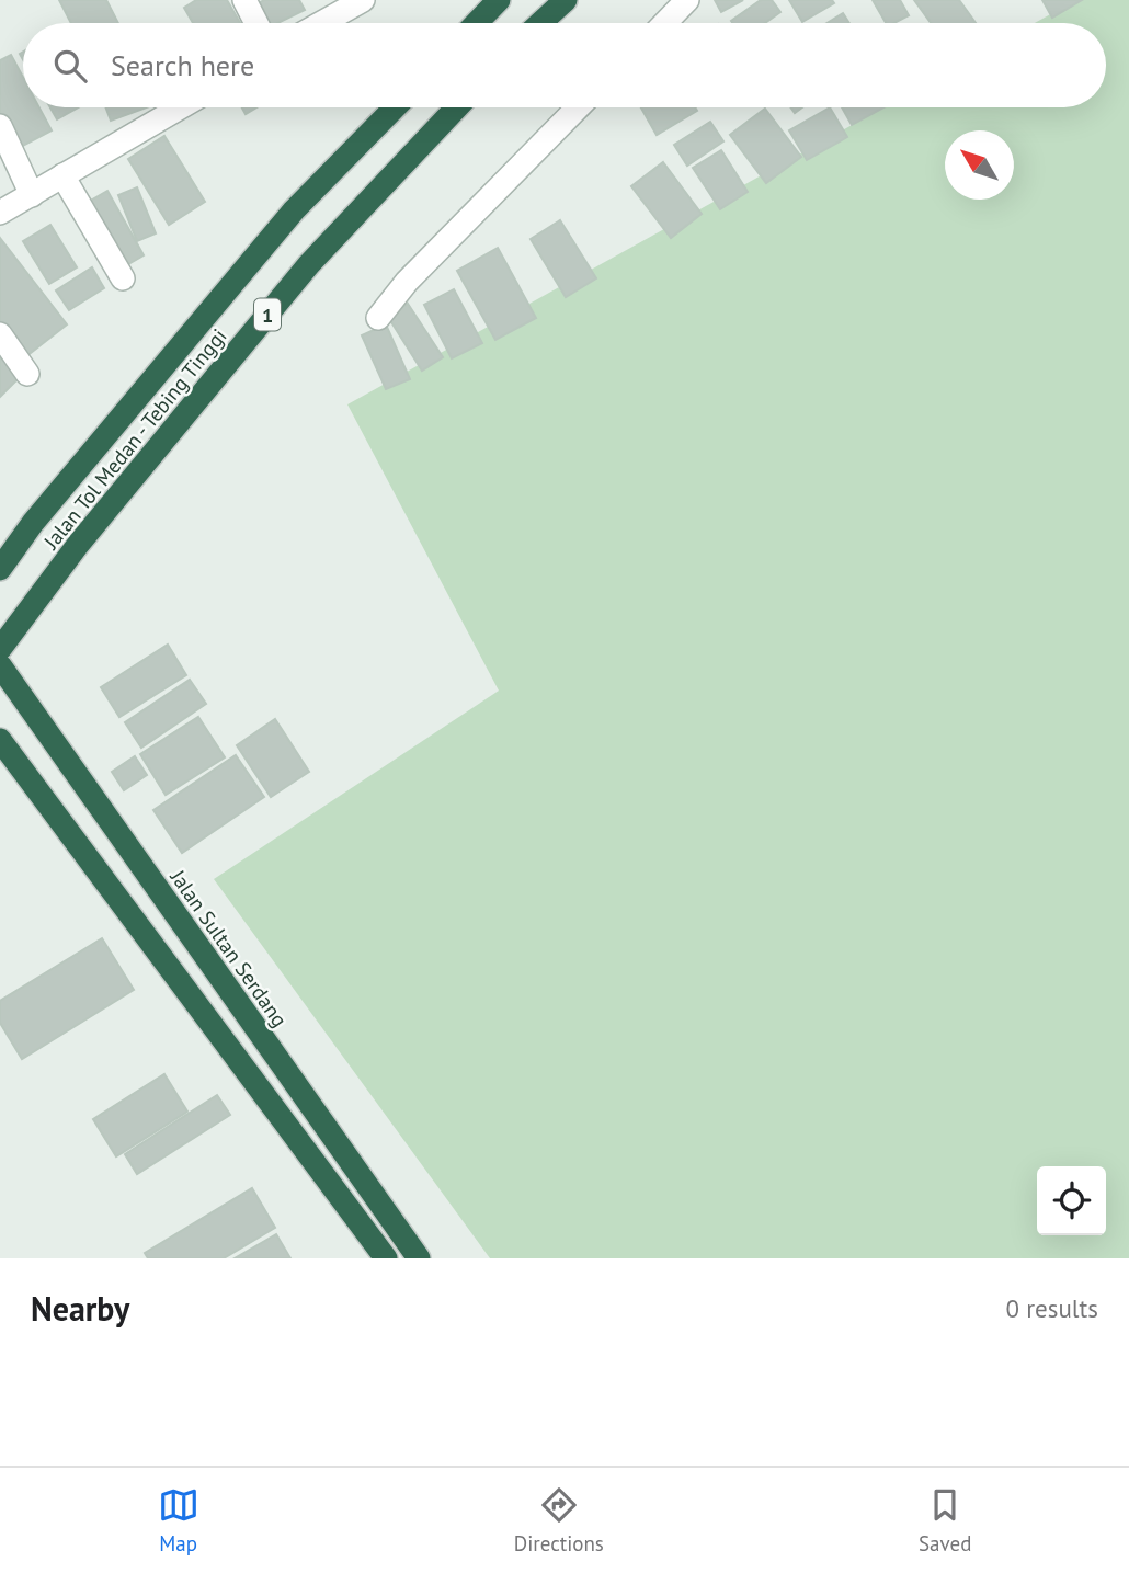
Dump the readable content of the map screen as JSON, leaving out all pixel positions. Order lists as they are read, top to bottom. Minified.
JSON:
{"streets":{"highway":["1","Jalan Tol Medan - Tebing Tinggi","Jalan Sultan Serdang"]},"north":"top left","page":{"search":"Search here","heading":["Nearby","0 results"],"nav":["Map","Directions","Saved"]}}
